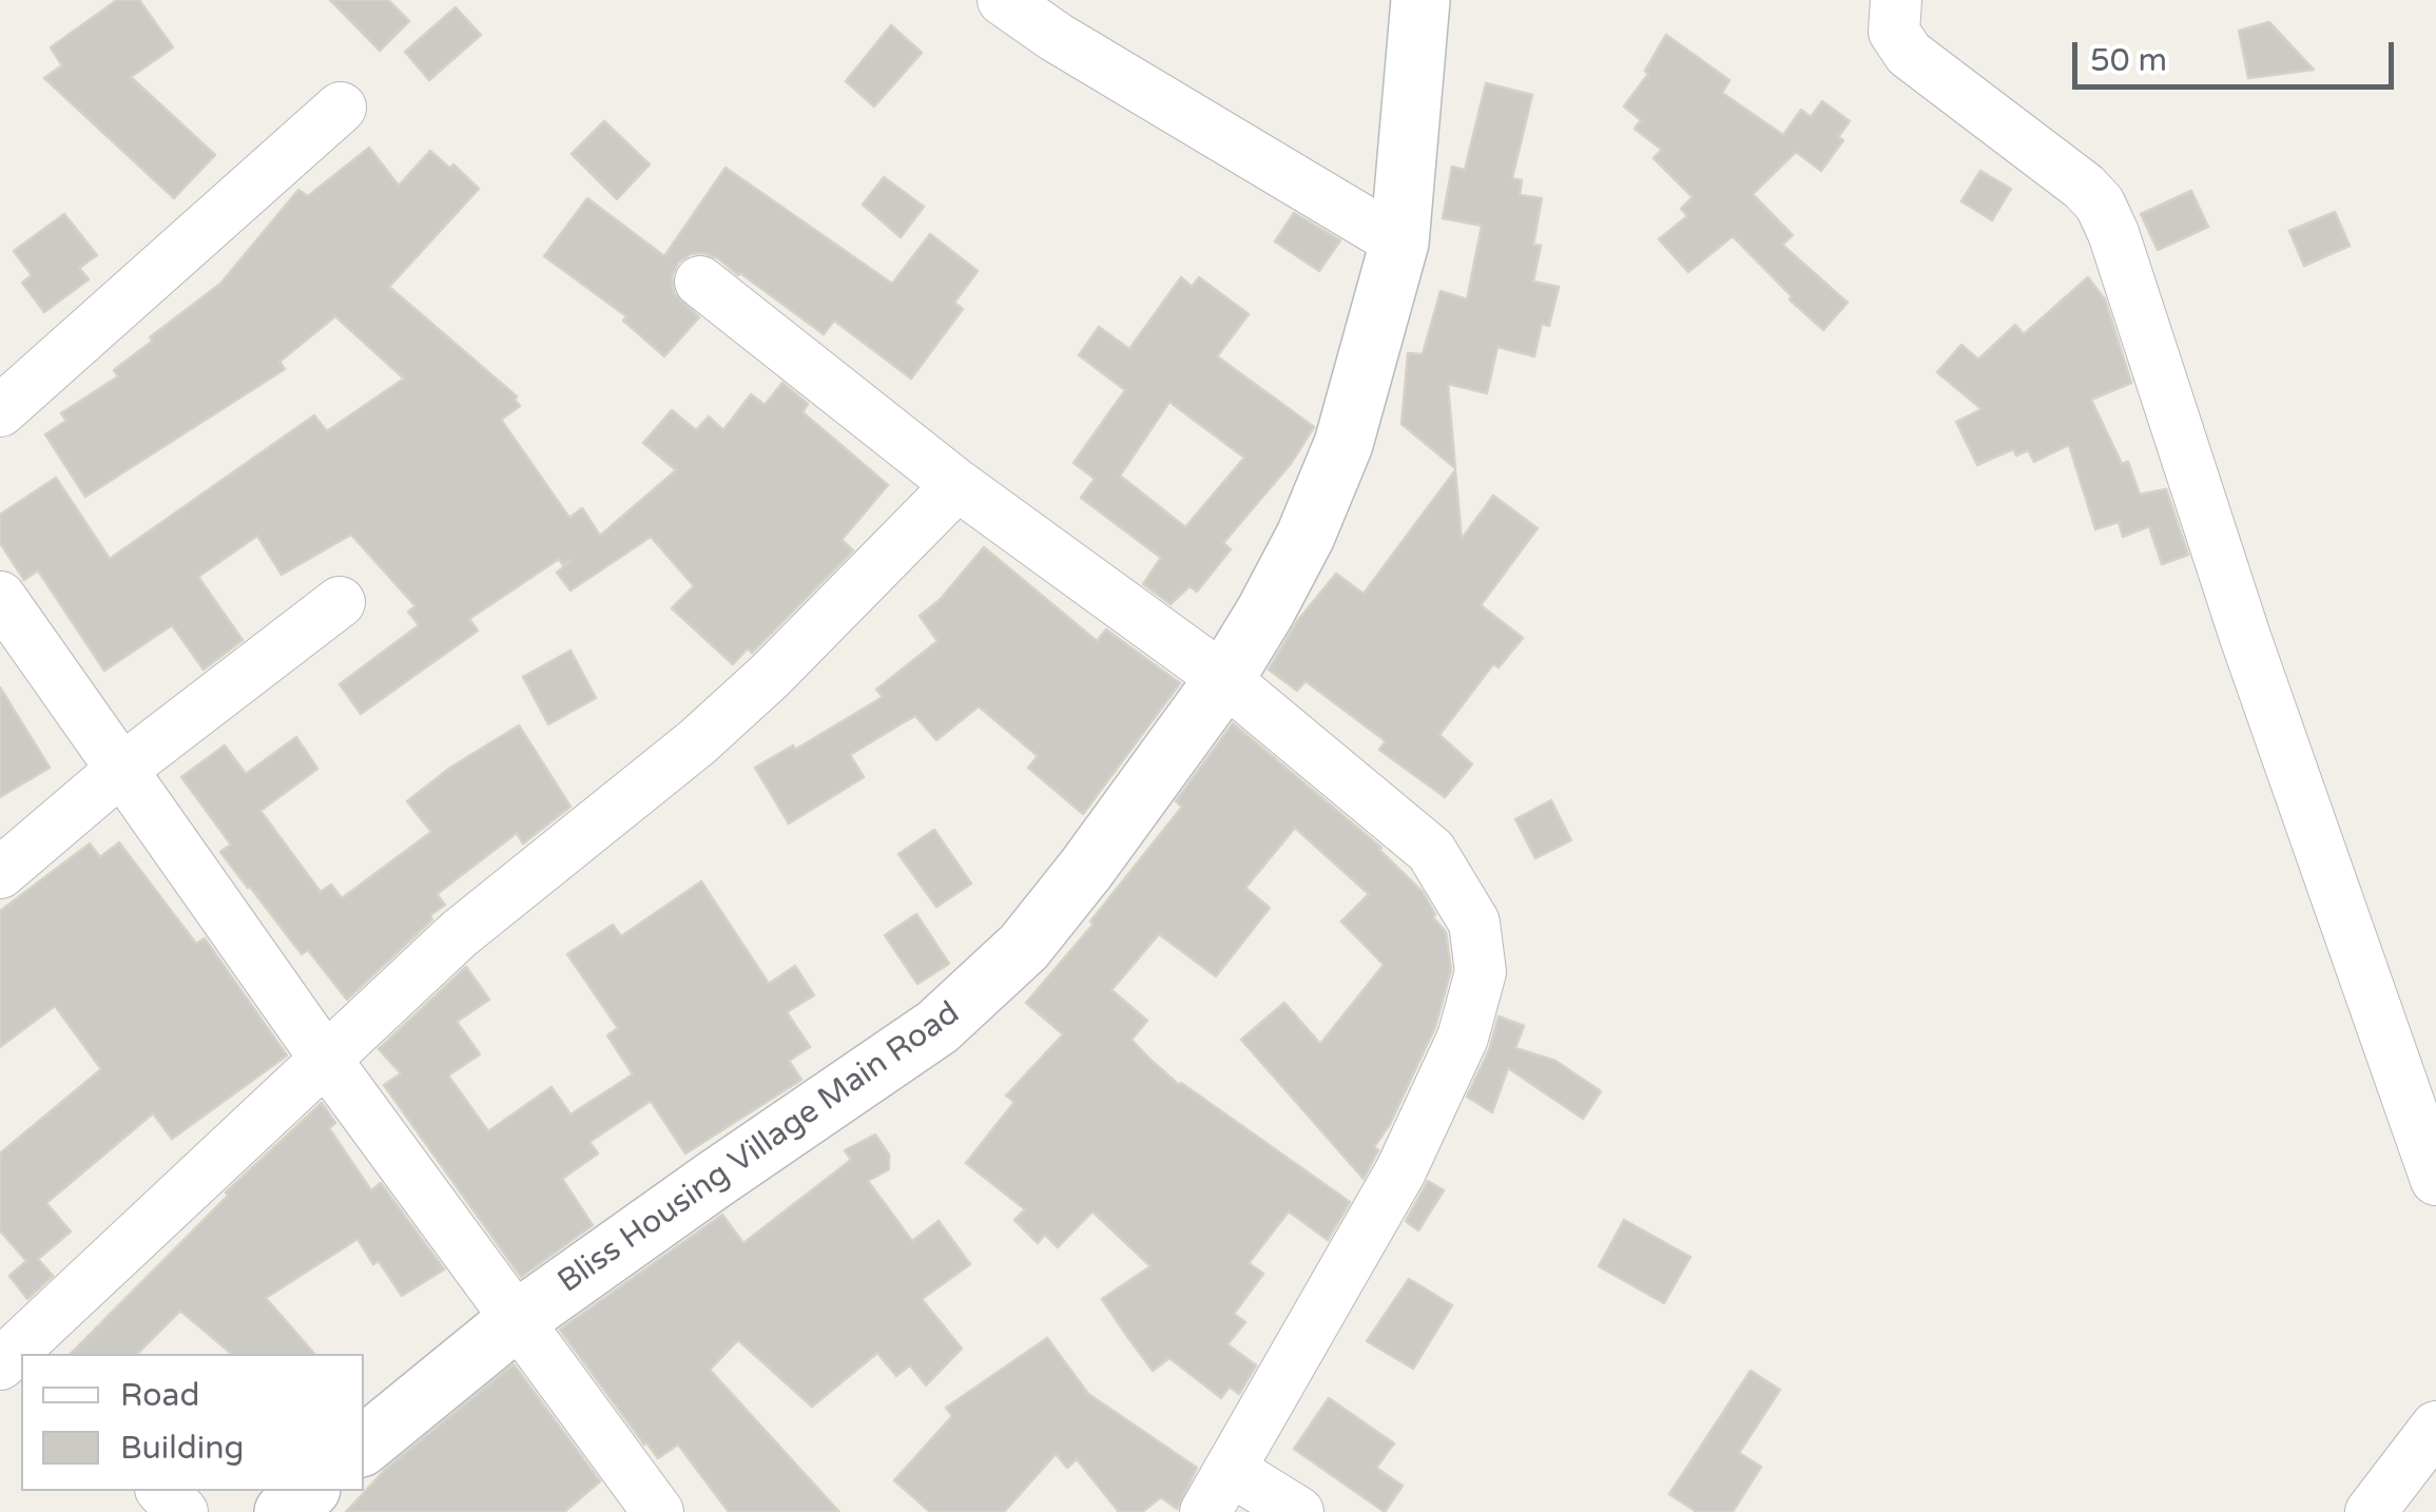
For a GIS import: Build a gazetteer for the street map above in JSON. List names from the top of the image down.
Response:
{
  "streets": {
    "street": ["Bliss Housing Village Main Road"]
  },
  "legend": ["Road", "Building"],
  "scale_bar": "50 m"
}
